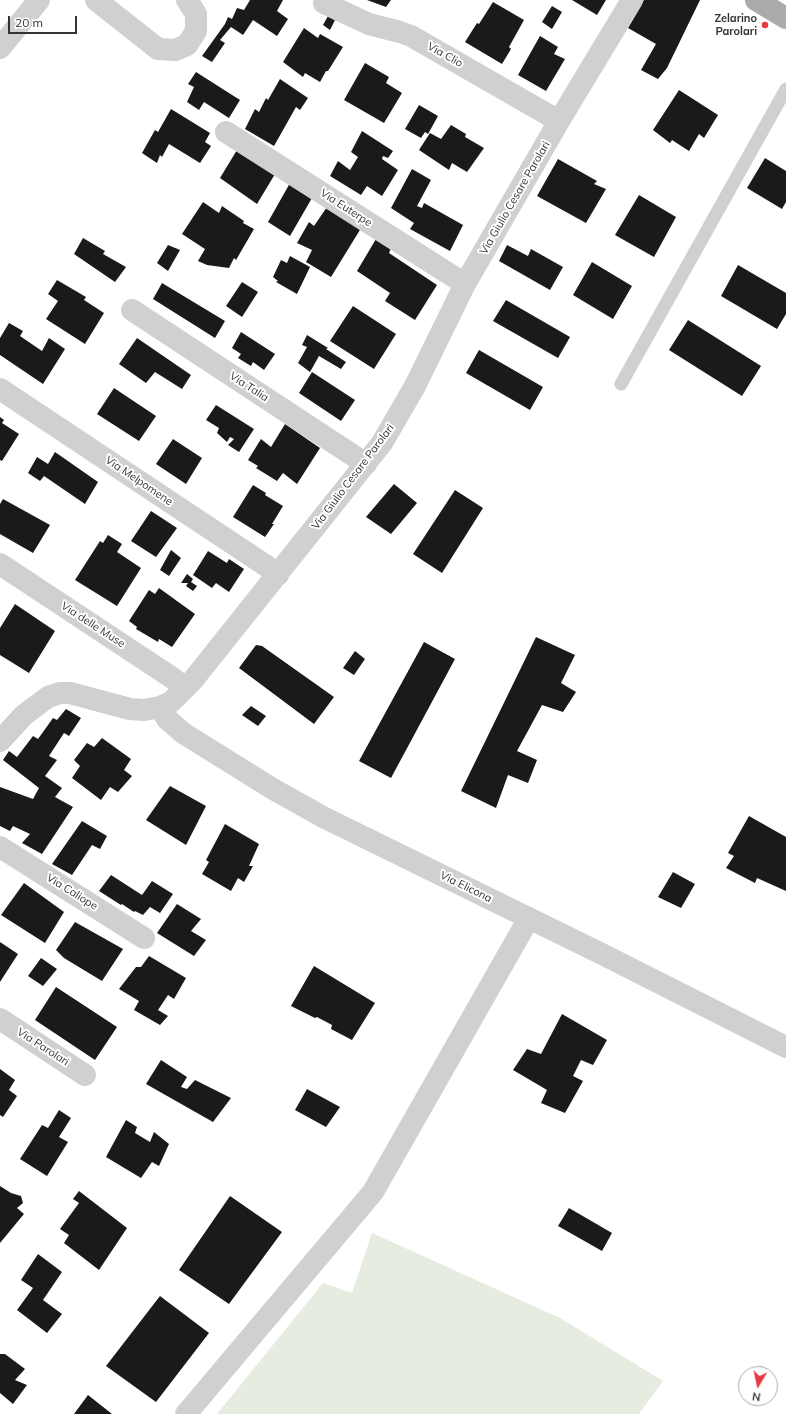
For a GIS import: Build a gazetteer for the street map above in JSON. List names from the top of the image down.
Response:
{
  "streets": {
    "street": [
      "Via Clio",
      "Via Giulio Cesare Parolari",
      "Via Euterpe",
      "Via Talia",
      "Via Melpomene",
      "Via delle Muse",
      "Via Elicona",
      "Via Caliope",
      "Via Parolari"
    ]
  },
  "crossings": [
    ["Via Clio", "Via Giulio Cesare Parolari"],
    ["Via Giulio Cesare Parolari", "Via Euterpe"],
    ["Via Giulio Cesare Parolari", "Via Talia"],
    ["Via Giulio Cesare Parolari", "Via Melpomene"],
    ["Via Giulio Cesare Parolari", "Via delle Muse"],
    ["Via Giulio Cesare Parolari", "Via Elicona"]
  ],
  "places": ["Zelarino Parolari"],
  "scale_bar": "20 m",
  "north": "bottom"
}
